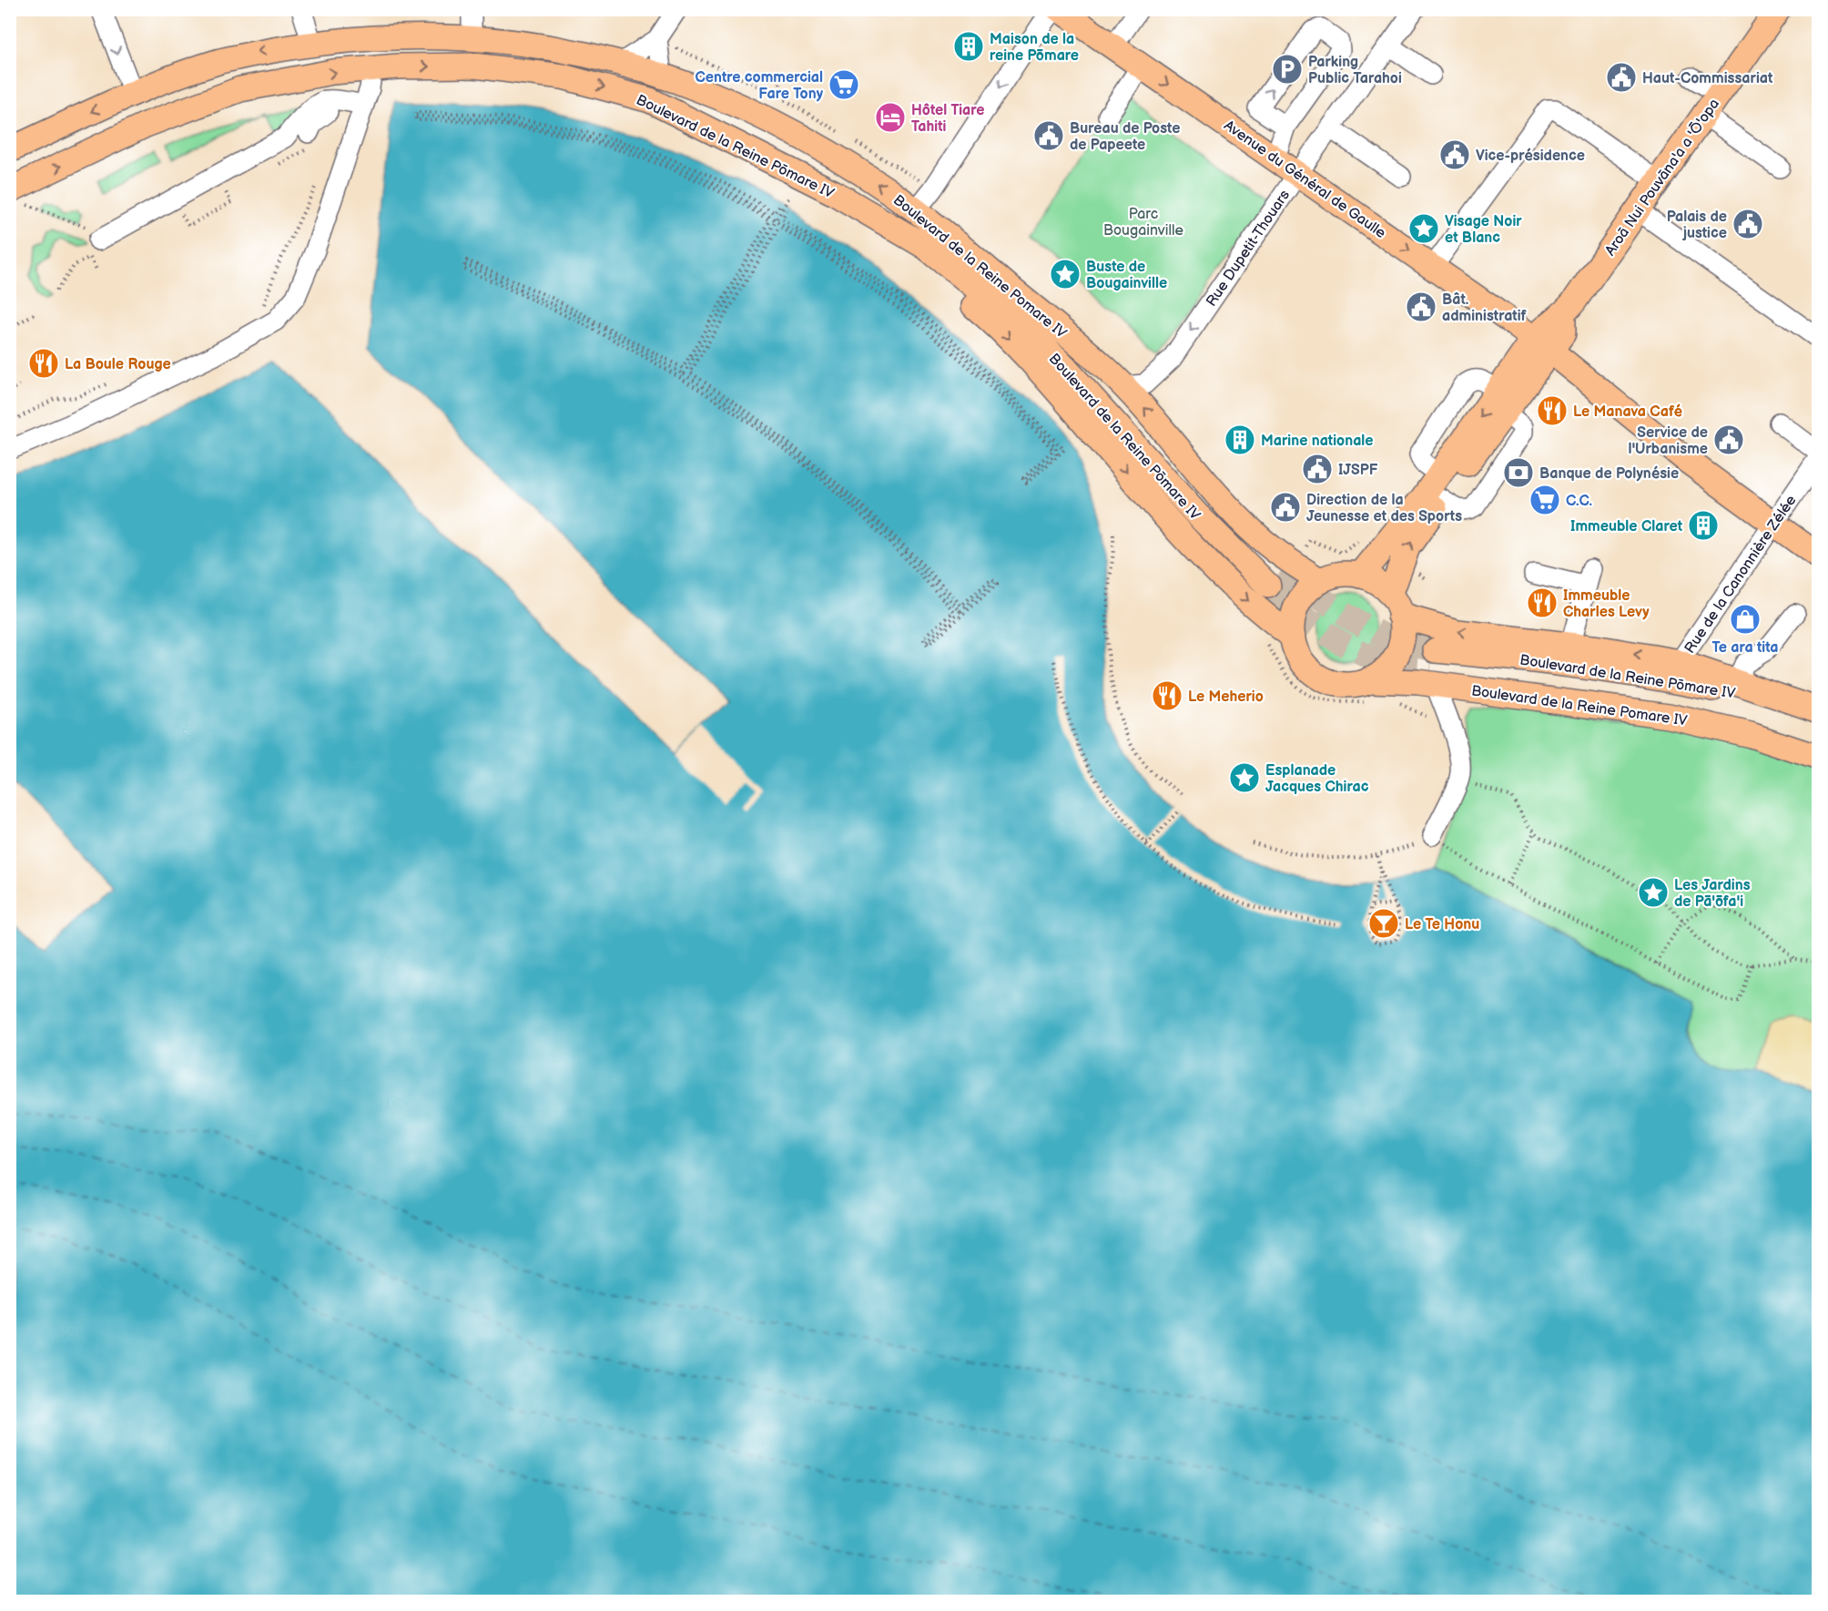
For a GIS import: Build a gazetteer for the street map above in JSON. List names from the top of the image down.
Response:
{
  "streets": {
    "main road": [
      "Boulevard de la Reine Pōmare IV",
      "Aroā Nui Pouvāna'a a 'Ō'opa",
      "Avenue du Général de Gaulle",
      "Boulevard de la Reine Pomare IV"
    ],
    "street": ["Rue Dupetit-Thouars", "Rue de la Canonnière Zélée"]
  },
  "crossings": [
    ["Boulevard de la Reine Pōmare IV", "Boulevard de la Reine Pomare IV"],
    ["Aroā Nui Pouvāna'a a 'Ō'opa", "Avenue du Général de Gaulle"],
    ["Aroā Nui Pouvāna'a a 'Ō'opa", "Boulevard de la Reine Pomare IV"],
    ["Avenue du Général de Gaulle", "Rue Dupetit-Thouars"],
    ["Avenue du Général de Gaulle", "Rue de la Canonnière Zélée"],
    ["Rue Dupetit-Thouars", "Boulevard de la Reine Pomare IV"]
  ],
  "one_way": ["Rue Dupetit-Thouars", "Boulevard de la Reine Pomare IV"],
  "parks": ["Parc Bougainville"],
  "places": {
    "building": ["Maison de la reine Pōmare", "Marine nationale", "Immeuble Claret"],
    "parking": ["Parking Public Tarahoi"],
    "public building": [
      "Haut-Commissariat",
      "Bureau de Poste de Papeete",
      "Vice-présidence",
      "Palais de justice",
      "Bât. administratif",
      "Service de l'Urbanisme",
      "IJSPF",
      "Direction de la Jeunesse et des Sports"
    ],
    "supermarket": ["Centre commercial Fare Tony", "C.C."],
    "hotel": ["Hôtel Tiare Tahiti"],
    "place": [
      "Visage Noir et Blanc",
      "Buste de Bougainville",
      "Esplanade Jacques Chirac",
      "Les Jardins de Pā'ōfa'i"
    ],
    "restaurant": [
      "La Boule Rouge",
      "Le Manava Café",
      "Immeuble Charles Levy",
      "Le Meherio"
    ],
    "bank": ["Banque de Polynésie"],
    "shop": ["Te ara tita"],
    "bar": ["Le Te Honu"]
  }
}
